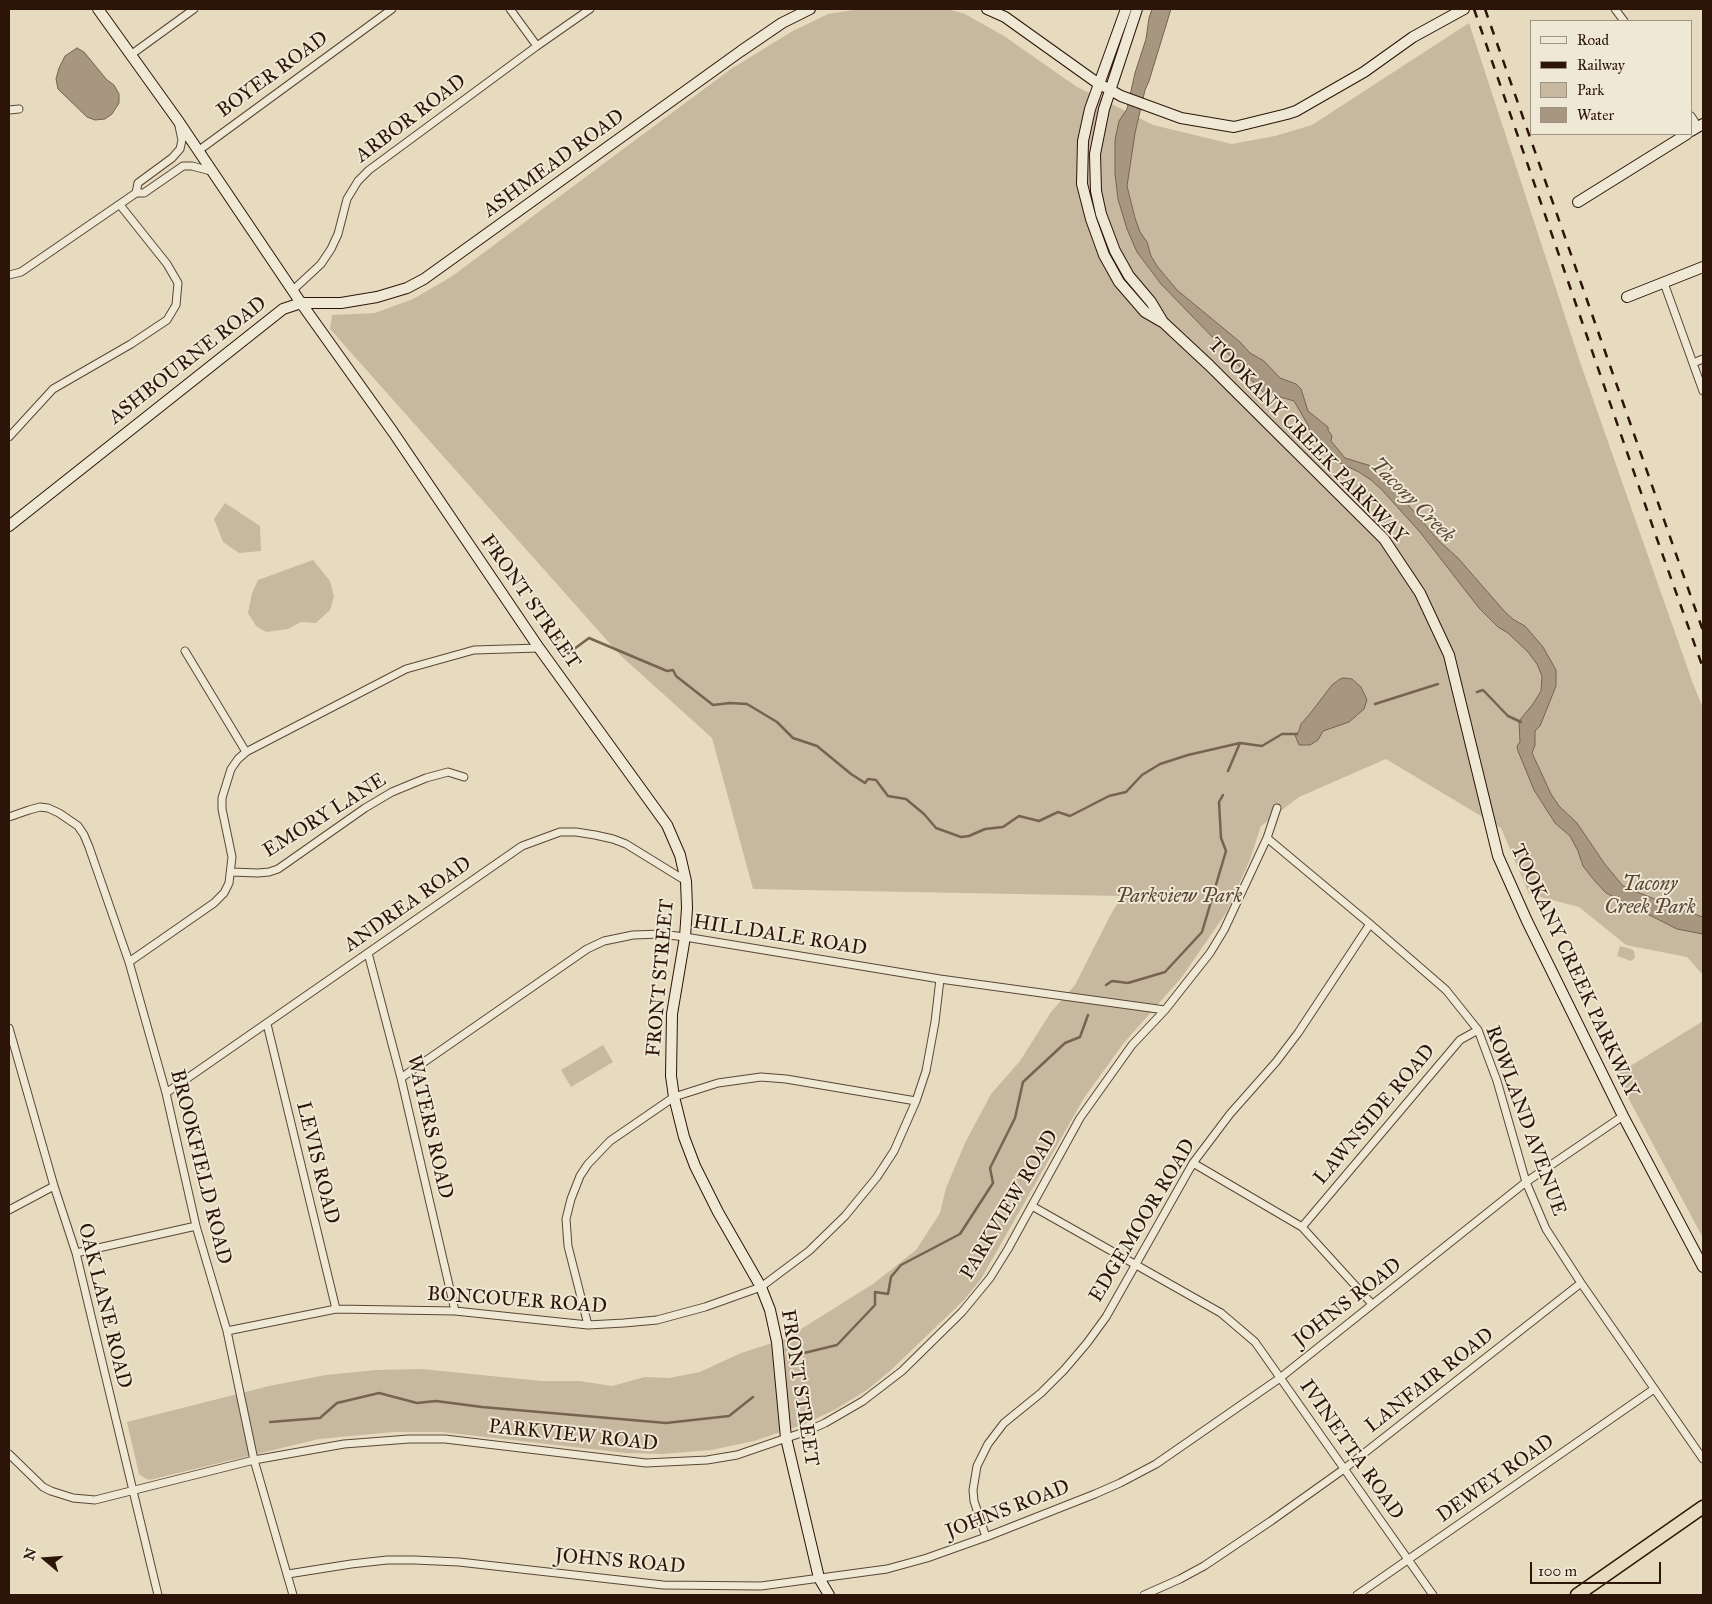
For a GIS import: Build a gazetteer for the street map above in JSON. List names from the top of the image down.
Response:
{
  "streets": {
    "street": [
      "BOYER ROAD",
      "ARBOR ROAD",
      "ASHMEAD ROAD",
      "ASHBOURNE ROAD",
      "TOOKANY CREEK PARKWAY",
      "FRONT STREET",
      "EMORY LANE",
      "ANDREA ROAD",
      "HILLDALE ROAD",
      "LAWNSIDE ROAD",
      "ROWLAND AVENUE",
      "WATERS ROAD",
      "LEVIS ROAD",
      "BROOKFIELD ROAD",
      "PARKVIEW ROAD",
      "EDGEMOOR ROAD",
      "BONCOUER ROAD",
      "JOHNS ROAD",
      "OAK LANE ROAD",
      "LANFAIR ROAD",
      "IVINETTA ROAD",
      "DEWEY ROAD"
    ]
  },
  "crossings": [
    ["BOYER ROAD", "ASHBOURNE ROAD"],
    ["ARBOR ROAD", "ASHBOURNE ROAD"],
    ["ASHMEAD ROAD", "ASHBOURNE ROAD"],
    ["ASHMEAD ROAD", "FRONT STREET"],
    ["ASHBOURNE ROAD", "FRONT STREET"],
    ["TOOKANY CREEK PARKWAY", "JOHNS ROAD"],
    ["FRONT STREET", "ANDREA ROAD"],
    ["FRONT STREET", "HILLDALE ROAD"],
    ["FRONT STREET", "PARKVIEW ROAD"],
    ["FRONT STREET", "BONCOUER ROAD"],
    ["FRONT STREET", "JOHNS ROAD"],
    ["ANDREA ROAD", "WATERS ROAD"],
    ["ANDREA ROAD", "LEVIS ROAD"],
    ["ANDREA ROAD", "BROOKFIELD ROAD"],
    ["HILLDALE ROAD", "WATERS ROAD"],
    ["HILLDALE ROAD", "PARKVIEW ROAD"],
    ["HILLDALE ROAD", "BONCOUER ROAD"],
    ["LAWNSIDE ROAD", "ROWLAND AVENUE"],
    ["ROWLAND AVENUE", "PARKVIEW ROAD"],
    ["ROWLAND AVENUE", "EDGEMOOR ROAD"],
    ["ROWLAND AVENUE", "JOHNS ROAD"],
    ["ROWLAND AVENUE", "LANFAIR ROAD"],
    ["ROWLAND AVENUE", "DEWEY ROAD"],
    ["WATERS ROAD", "BONCOUER ROAD"],
    ["LEVIS ROAD", "BONCOUER ROAD"],
    ["BROOKFIELD ROAD", "PARKVIEW ROAD"],
    ["BROOKFIELD ROAD", "BONCOUER ROAD"],
    ["BROOKFIELD ROAD", "JOHNS ROAD"],
    ["PARKVIEW ROAD", "OAK LANE ROAD"],
    ["PARKVIEW ROAD", "IVINETTA ROAD"],
    ["EDGEMOOR ROAD", "JOHNS ROAD"],
    ["EDGEMOOR ROAD", "IVINETTA ROAD"],
    ["JOHNS ROAD", "IVINETTA ROAD"],
    ["LANFAIR ROAD", "IVINETTA ROAD"],
    ["IVINETTA ROAD", "DEWEY ROAD"]
  ],
  "water": ["Tacony Creek"],
  "parks": ["Tacony Creek Park", "Parkview Park"],
  "legend": [
    "Road",
    "Railway",
    "Park",
    "Water"
  ],
  "scale_bar": "100 m",
  "north": "left"
}
